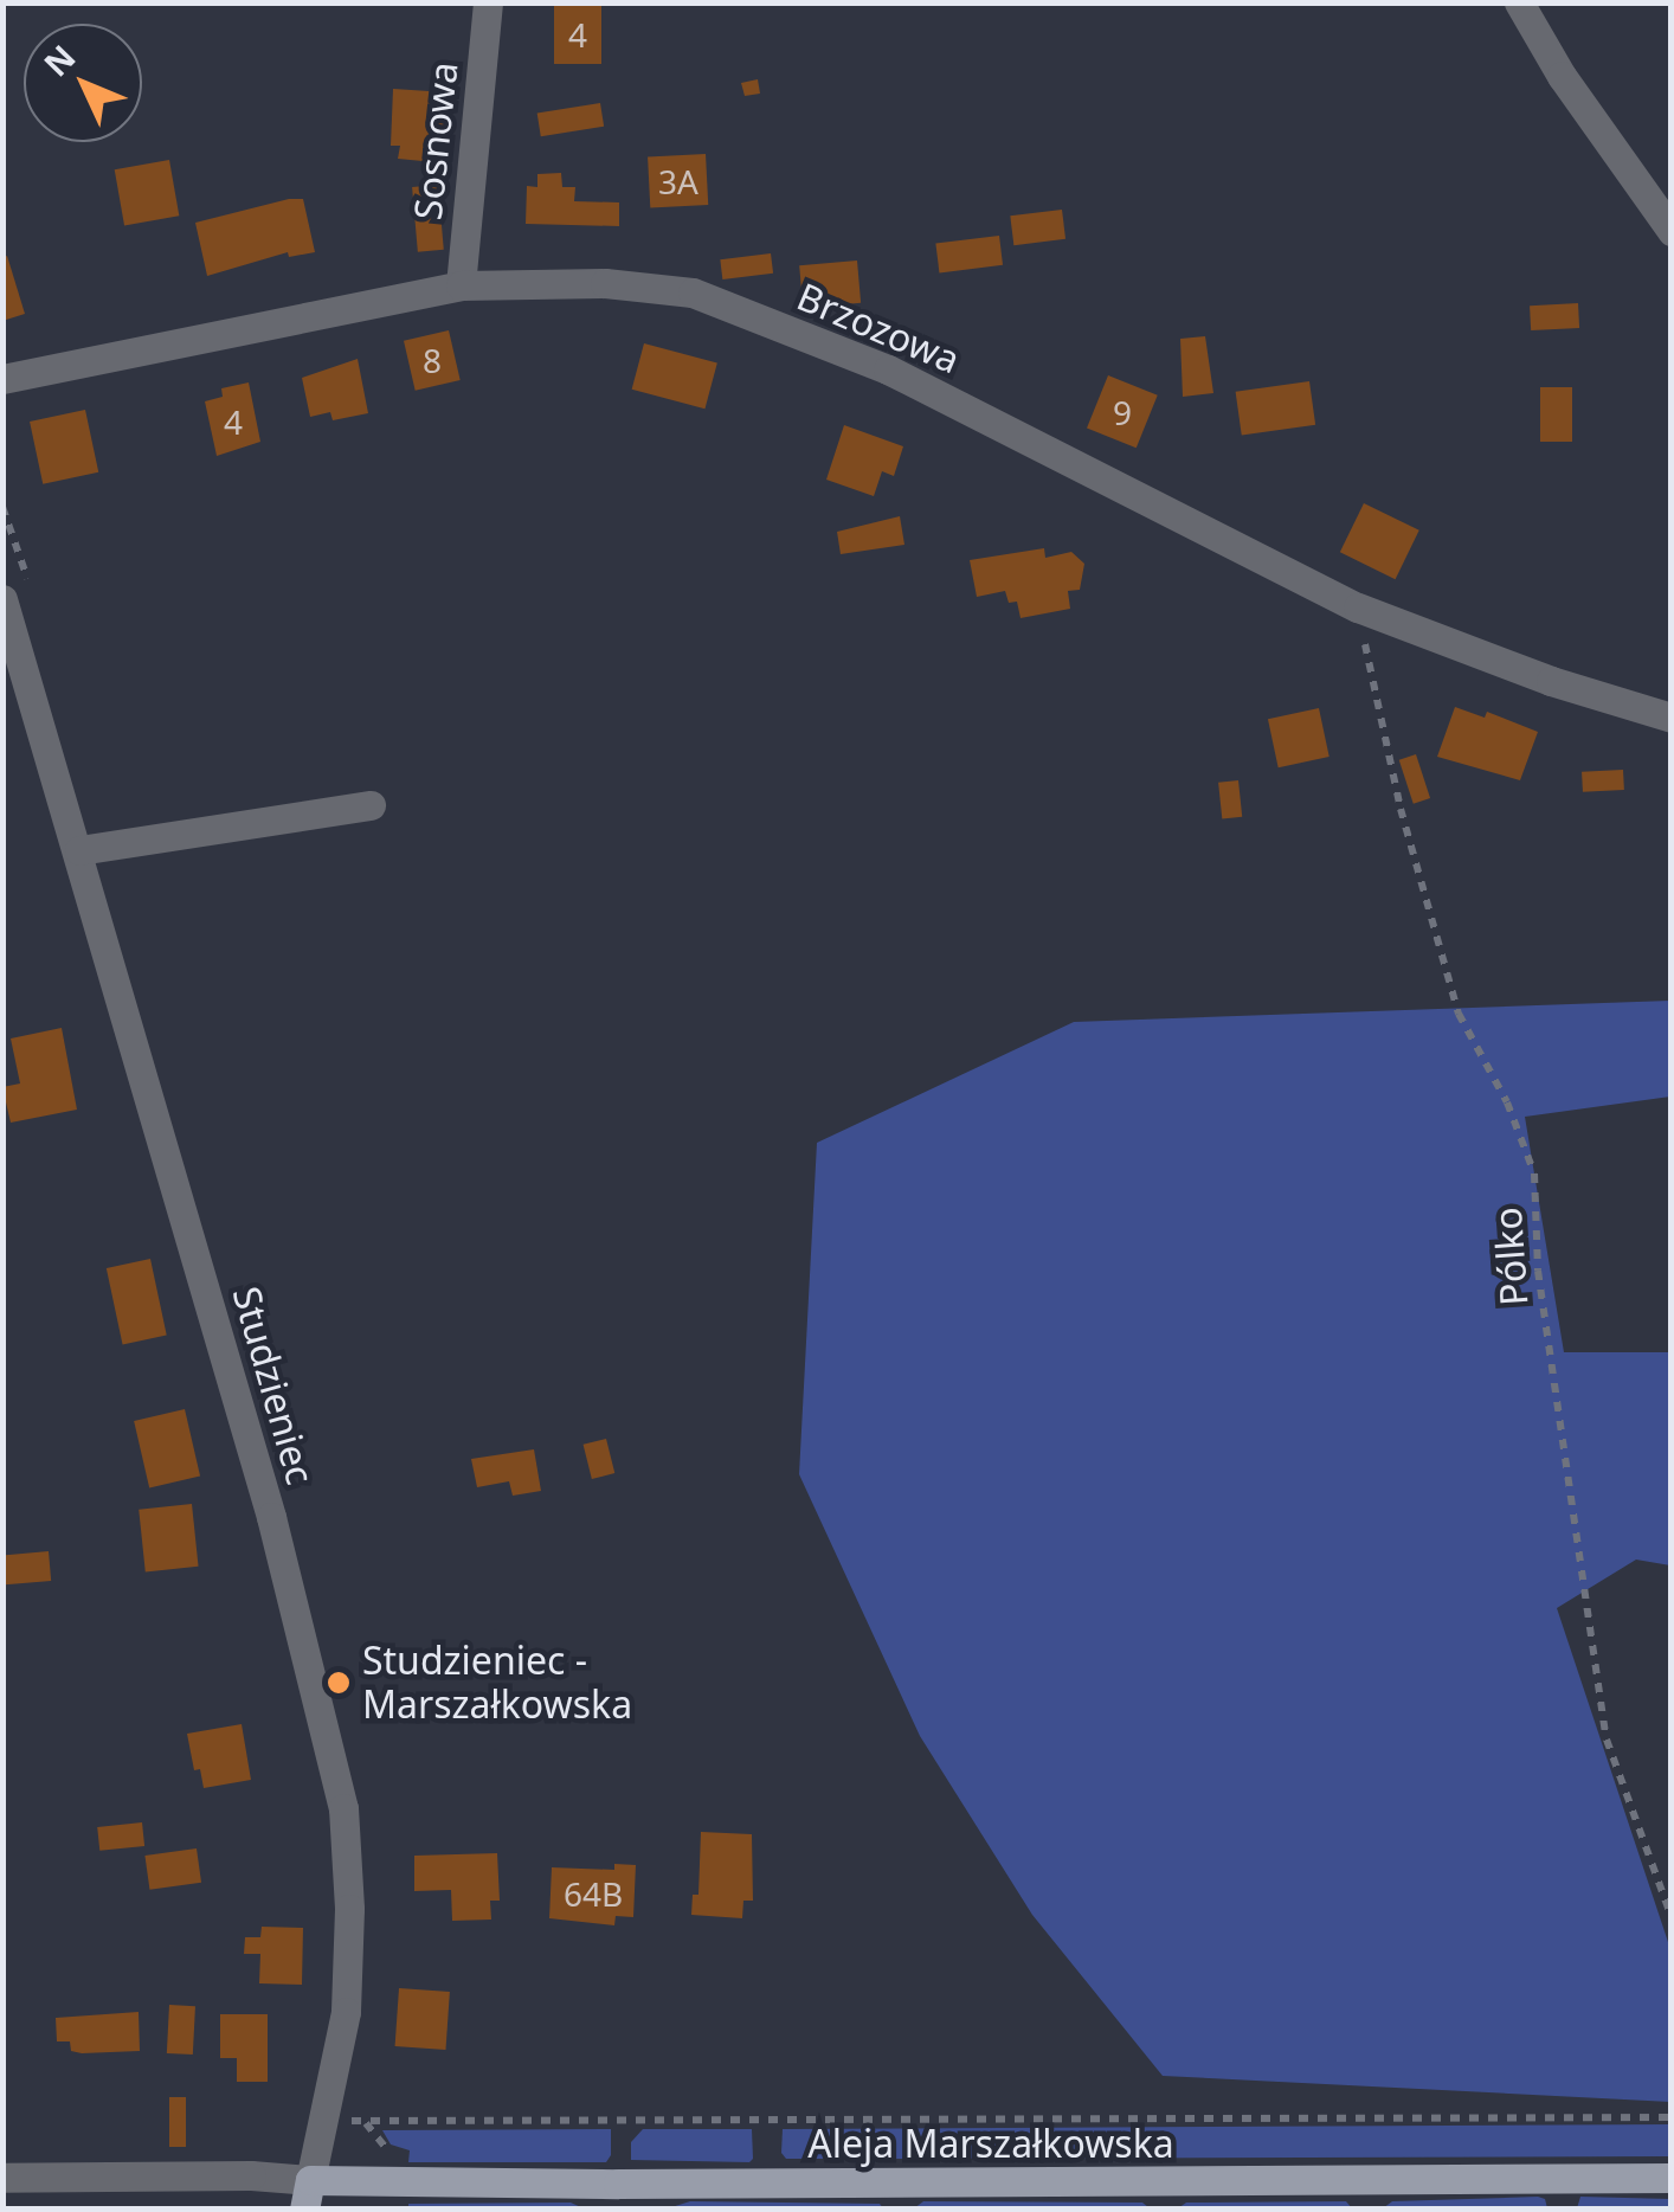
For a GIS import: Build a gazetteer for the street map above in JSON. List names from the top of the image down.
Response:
{
  "streets": {
    "main road": ["Aleja Marszałkowska"],
    "street": ["Sosnowa", "Brzozowa", "Studzieniec"],
    "path": ["Pólko"]
  },
  "crossings": [
    ["Sosnowa", "Brzozowa"],
    ["Brzozowa", "Pólko"],
    ["Studzieniec", "Aleja Marszałkowska"]
  ],
  "places": ["Studzieniec - Marszałkowska"],
  "house_numbers": [
    "4",
    "3A",
    "8",
    "9",
    "4",
    "64B"
  ],
  "north": "top left"
}
